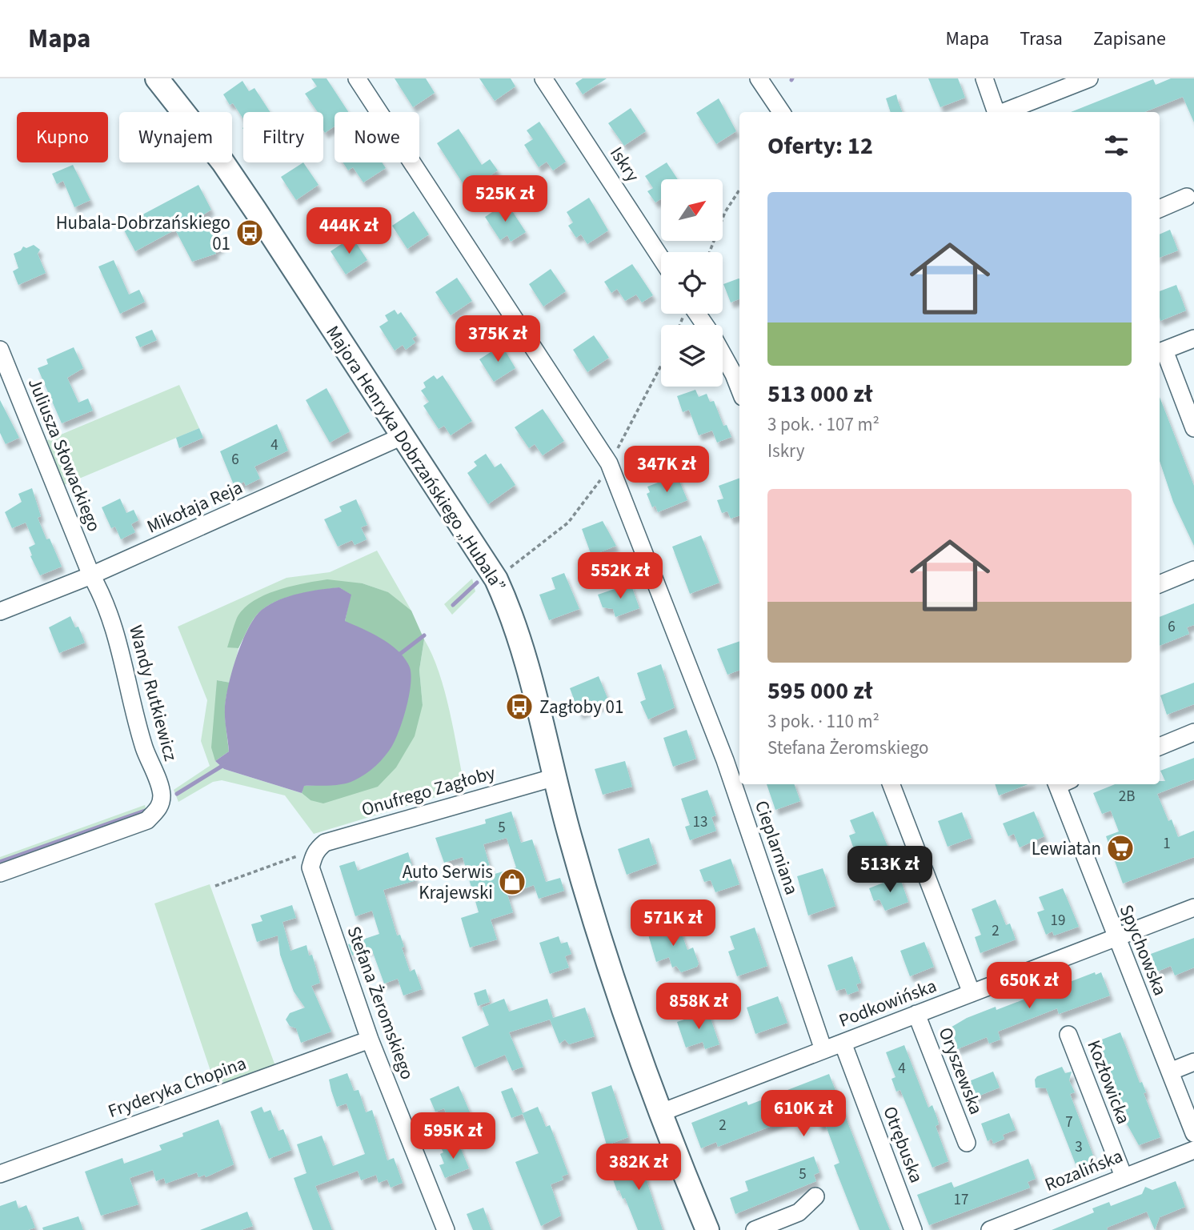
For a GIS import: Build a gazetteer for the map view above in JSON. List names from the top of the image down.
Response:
{
  "streets": {
    "street": [
      "Iskry",
      "Juliusza Słowackiego",
      "Majora Henryka Dobrzańskiego „Hubala”",
      "Mikołaja Reja",
      "Wandy Rutkiewicz",
      "Onufrego Zagłoby",
      "Cieplarniana",
      "Spychowska",
      "Stefana Żeromskiego",
      "Podkowińska",
      "Oryszewska",
      "Kozłowicka",
      "Fryderyka Chopina",
      "Otrębuska",
      "Rozalińska"
    ]
  },
  "crossings": [
    ["Juliusza Słowackiego", "Mikołaja Reja"],
    ["Juliusza Słowackiego", "Wandy Rutkiewicz"],
    ["Majora Henryka Dobrzańskiego „Hubala”", "Mikołaja Reja"],
    ["Majora Henryka Dobrzańskiego „Hubala”", "Onufrego Zagłoby"],
    ["Majora Henryka Dobrzańskiego „Hubala”", "Podkowińska"],
    ["Mikołaja Reja", "Wandy Rutkiewicz"],
    ["Onufrego Zagłoby", "Stefana Żeromskiego"],
    ["Cieplarniana", "Podkowińska"],
    ["Spychowska", "Podkowińska"],
    ["Stefana Żeromskiego", "Fryderyka Chopina"],
    ["Podkowińska", "Oryszewska"],
    ["Podkowińska", "Otrębuska"],
    ["Kozłowicka", "Rozalińska"]
  ],
  "places": {
    "bus stop": ["Hubala-Dobrzańskiego 01", "Zagłoby 01"],
    "supermarket": ["Lewiatan"],
    "shop": ["Auto Serwis Krajewski"]
  },
  "house_numbers": [
    "4",
    "6",
    "6",
    "2B",
    "13",
    "5",
    "1",
    "19",
    "2",
    "4",
    "7",
    "2",
    "3",
    "5",
    "17"
  ],
  "north": "top right",
  "page": {
    "header": "Mapa",
    "nav": ["Mapa", "Trasa", "Zapisane"],
    "chip": [
      "Kupno",
      "Wynajem",
      "Filtry",
      "Nowe"
    ],
    "heading": "Oferty: 12",
    "price": [
      "525K zł",
      "444K zł",
      "375K zł",
      "347K zł",
      "552K zł",
      "513K zł",
      "571K zł",
      "650K zł",
      "858K zł",
      "610K zł",
      "595K zł",
      "382K zł"
    ],
    "list": [
      {
        "name": "513 000 zł",
        "note": "3 pok. · 107 m² · Iskry"
      },
      {
        "name": "595 000 zł",
        "note": "3 pok. · 110 m² · Stefana Żeromskiego"
      }
    ]
  }
}
